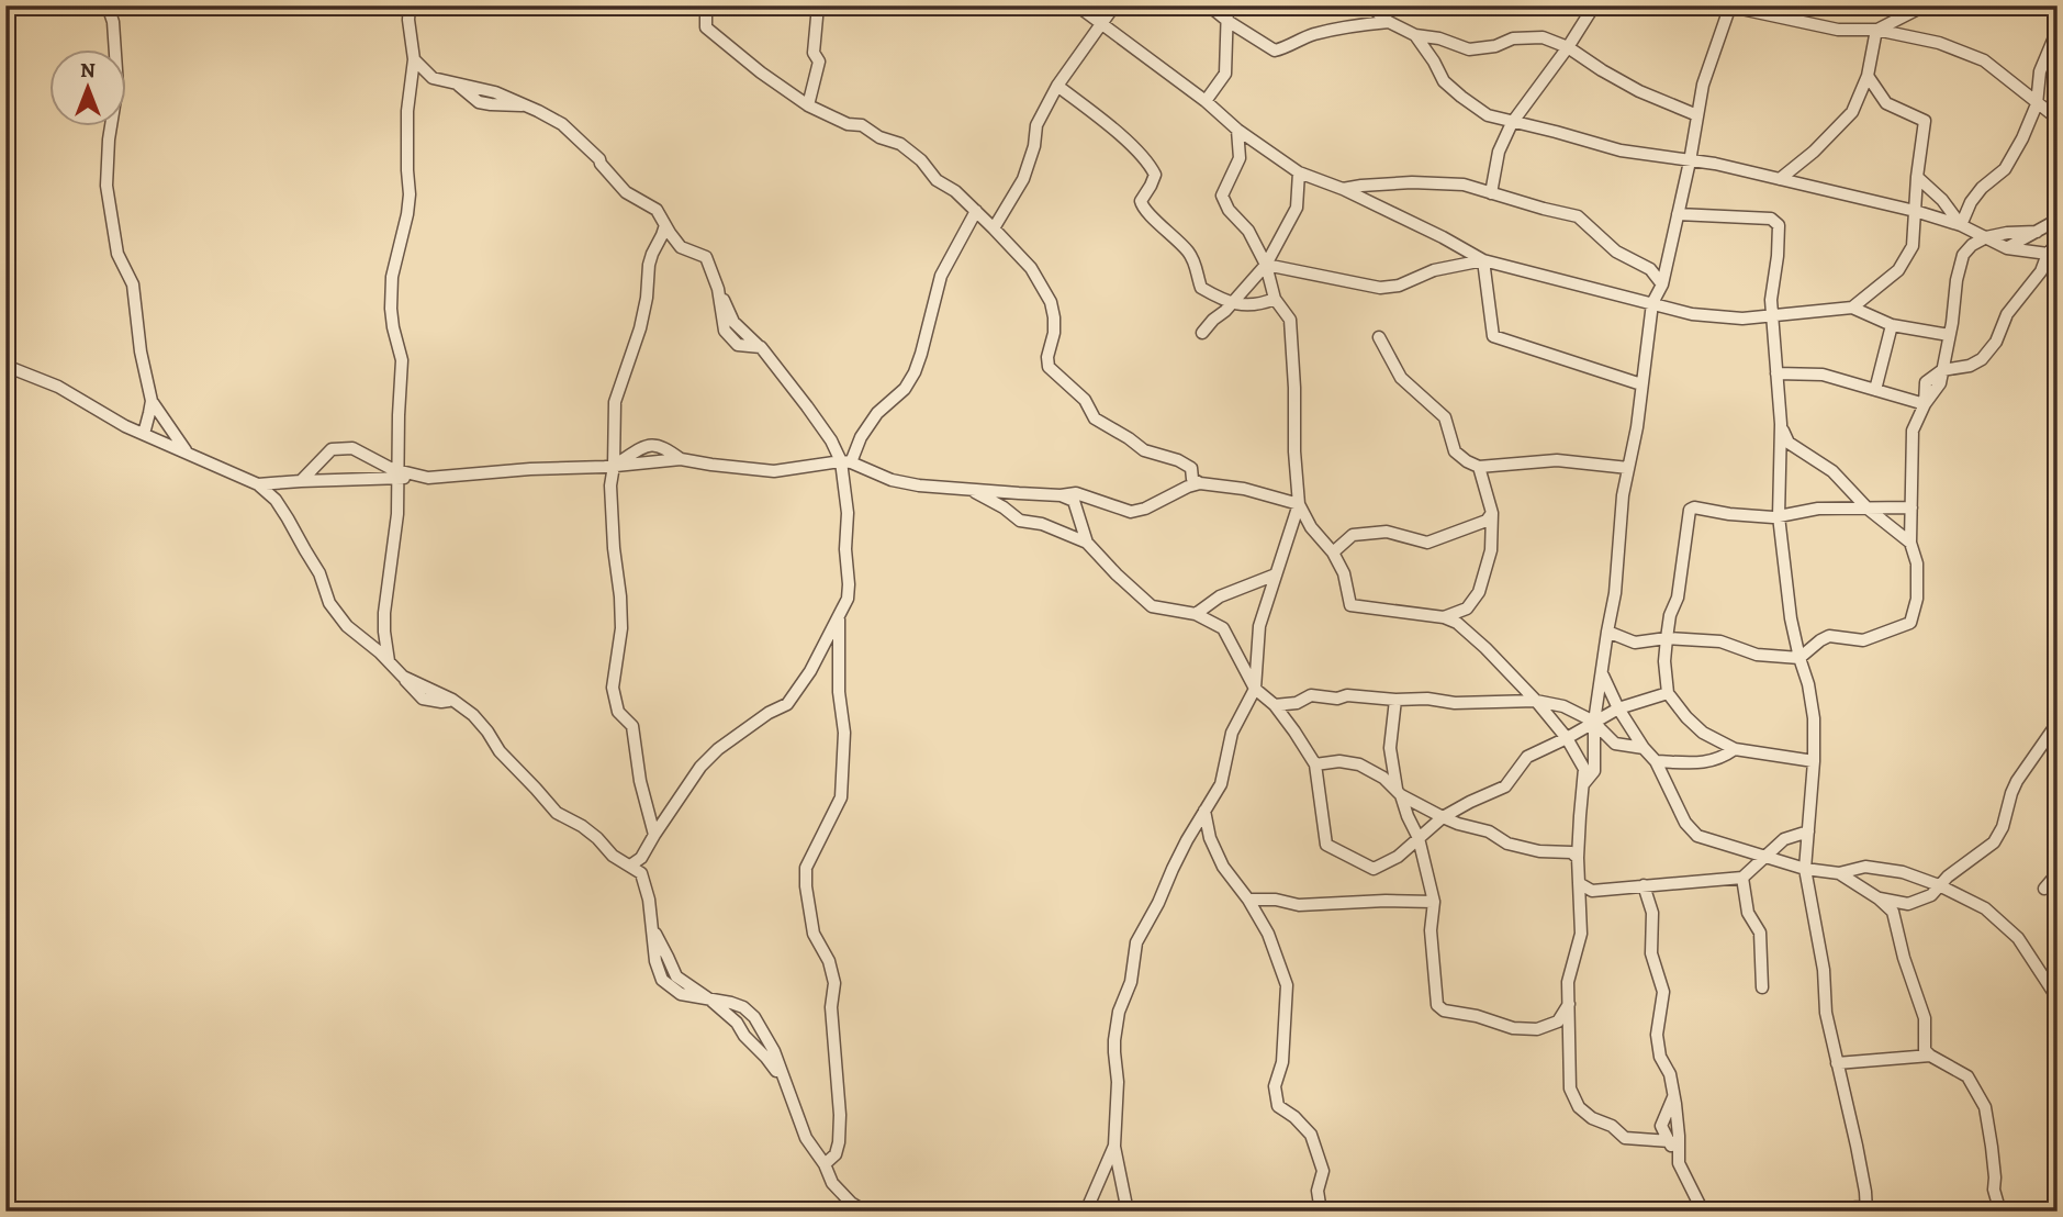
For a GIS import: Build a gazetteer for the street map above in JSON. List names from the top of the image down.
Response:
{
  "north": "top"
}
